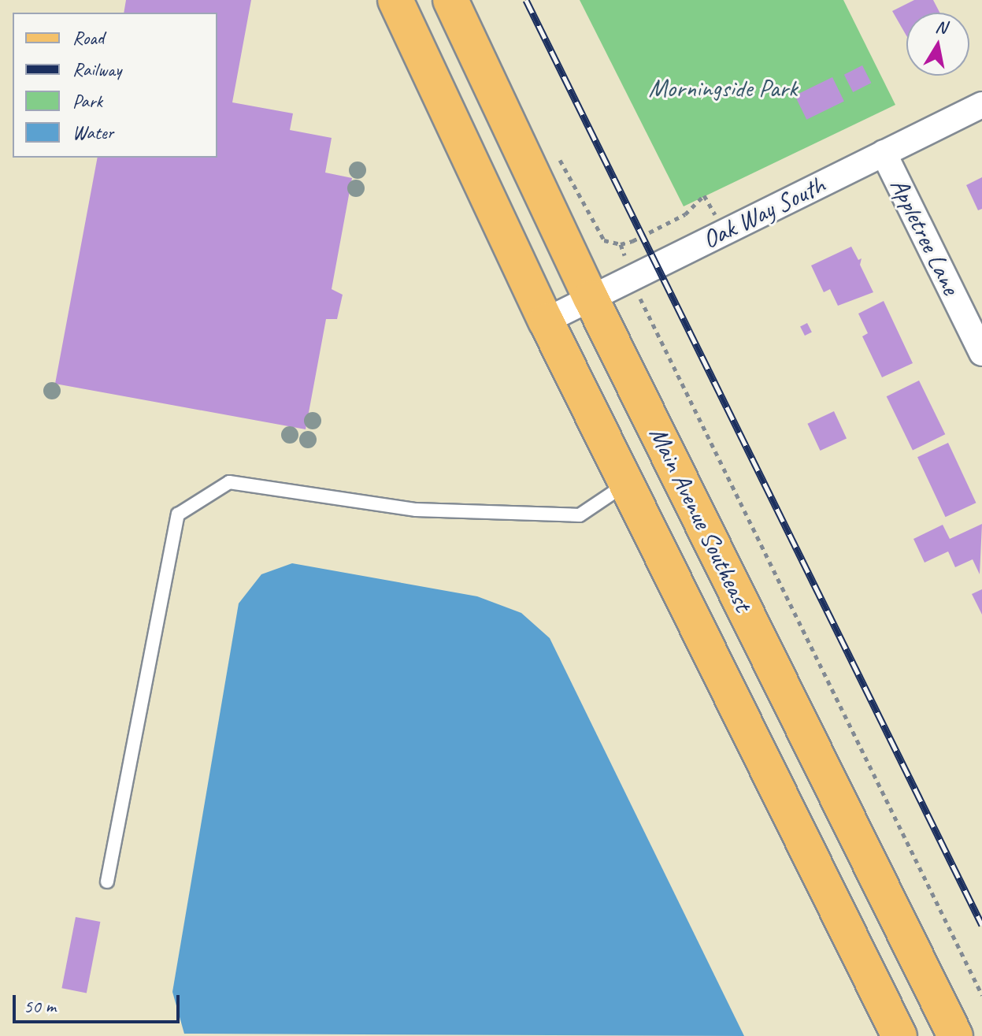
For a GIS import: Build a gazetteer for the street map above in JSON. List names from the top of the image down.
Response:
{
  "streets": {
    "main road": ["Main Avenue Southeast"],
    "street": ["Oak Way South", "Appletree Lane"]
  },
  "crossings": [
    ["Oak Way South", "Appletree Lane"],
    ["Oak Way South", "Main Avenue Southeast"]
  ],
  "parks": ["Morningside Park"],
  "legend": [
    "Road",
    "Railway",
    "Park",
    "Water"
  ],
  "scale_bar": "50 m",
  "north": "top"
}
